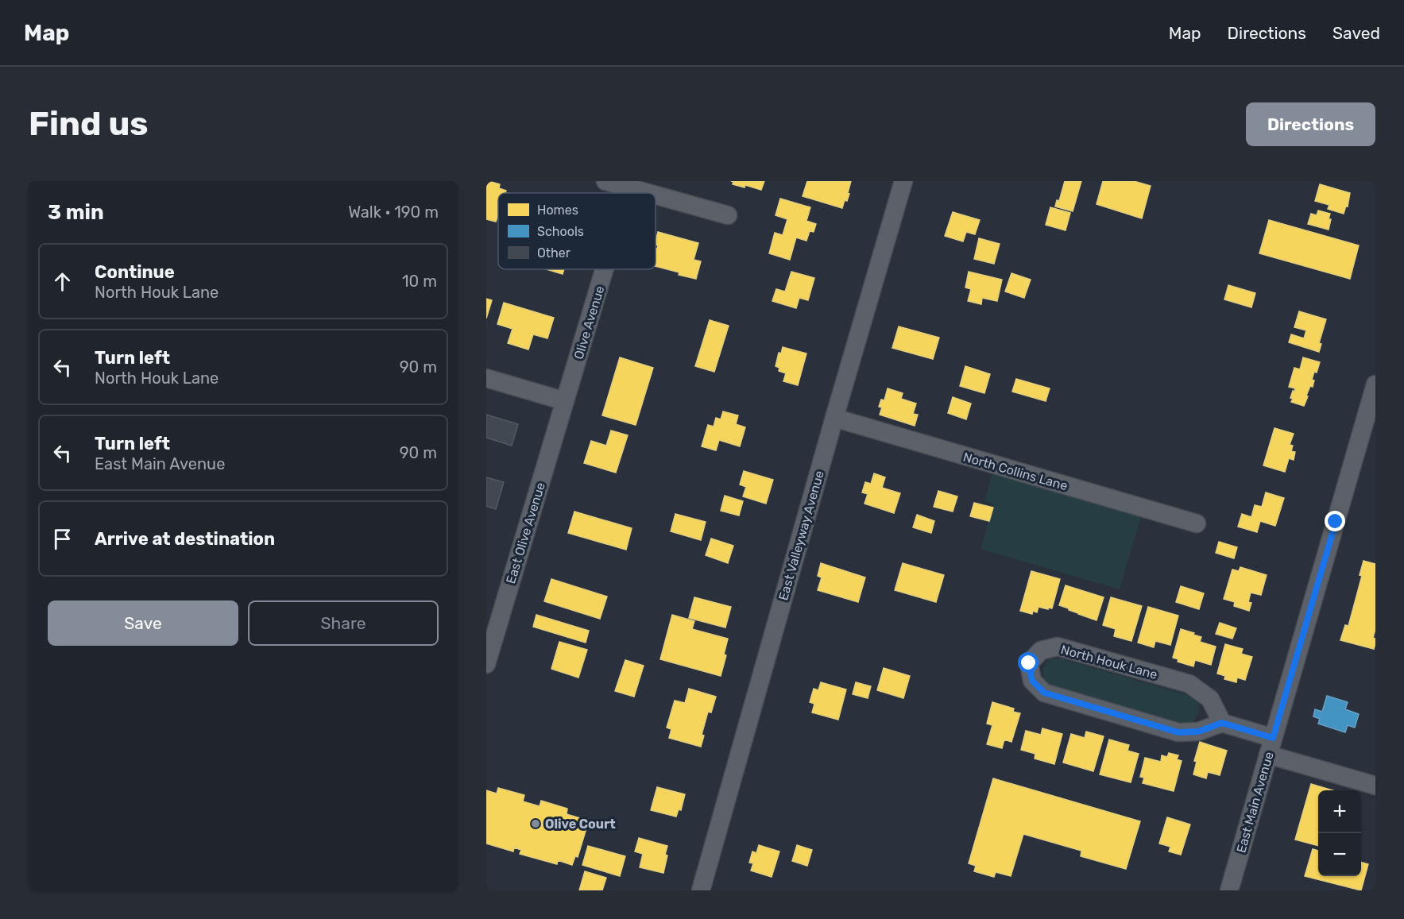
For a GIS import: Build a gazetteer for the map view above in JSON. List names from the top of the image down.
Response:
{
  "streets": {
    "street": [
      "Olive Avenue",
      "North Collins Lane",
      "East Olive Avenue",
      "East Valleyway Avenue",
      "North Houk Lane",
      "East Main Avenue"
    ]
  },
  "crossings": [
    ["Olive Avenue", "East Olive Avenue"],
    ["North Collins Lane", "East Valleyway Avenue"]
  ],
  "places": ["Olive Court"],
  "legend": ["Homes", "Schools", "Other"],
  "page": {
    "header": "Map",
    "nav": ["Map", "Directions", "Saved"],
    "buttons": [
      "Directions",
      ["Save", "Share"]
    ],
    "title": "Find us",
    "heading": ["3 min", "Walk · 190 m"],
    "list": [
      ["Continue", "North Houk Lane", "10 m"],
      ["Turn left", "North Houk Lane", "90 m"],
      ["Turn left", "East Main Avenue", "90 m"],
      "Arrive at destination"
    ],
    "map_buttons": ["+", "−"]
  }
}
